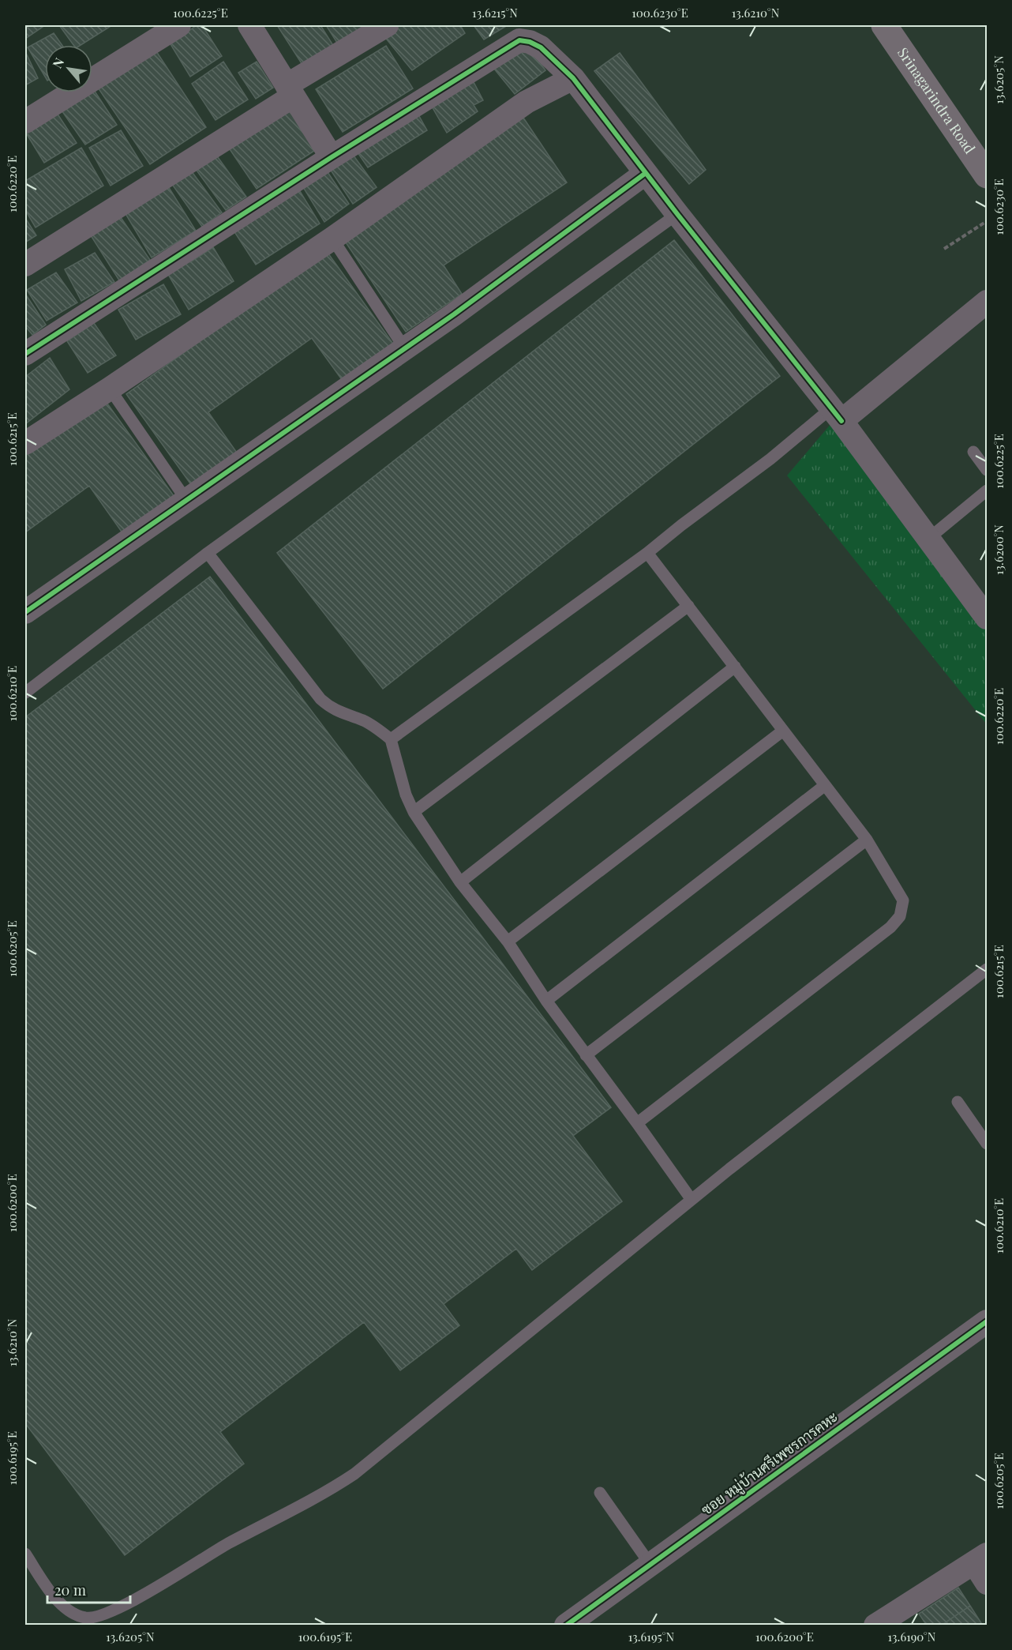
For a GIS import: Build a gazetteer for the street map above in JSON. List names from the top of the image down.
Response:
{
  "streets": {
    "main road": ["Srinagarindra Road"],
    "street": ["ซอย หมู่บ้านศรีเพชรการคหะ"]
  },
  "scale_bar": "20 m",
  "north": "top left",
  "coordinates": [
    "100.6225°E",
    "13.6215°N",
    "100.6230°E",
    "13.6210°N",
    "13.6205°N",
    "100.6220°E",
    "100.6215°E",
    "13.6200°N",
    "100.6210°E",
    "100.6205°E",
    "100.6200°E",
    "100.6195°E",
    "13.6195°N",
    "13.6190°N"
  ]
}
